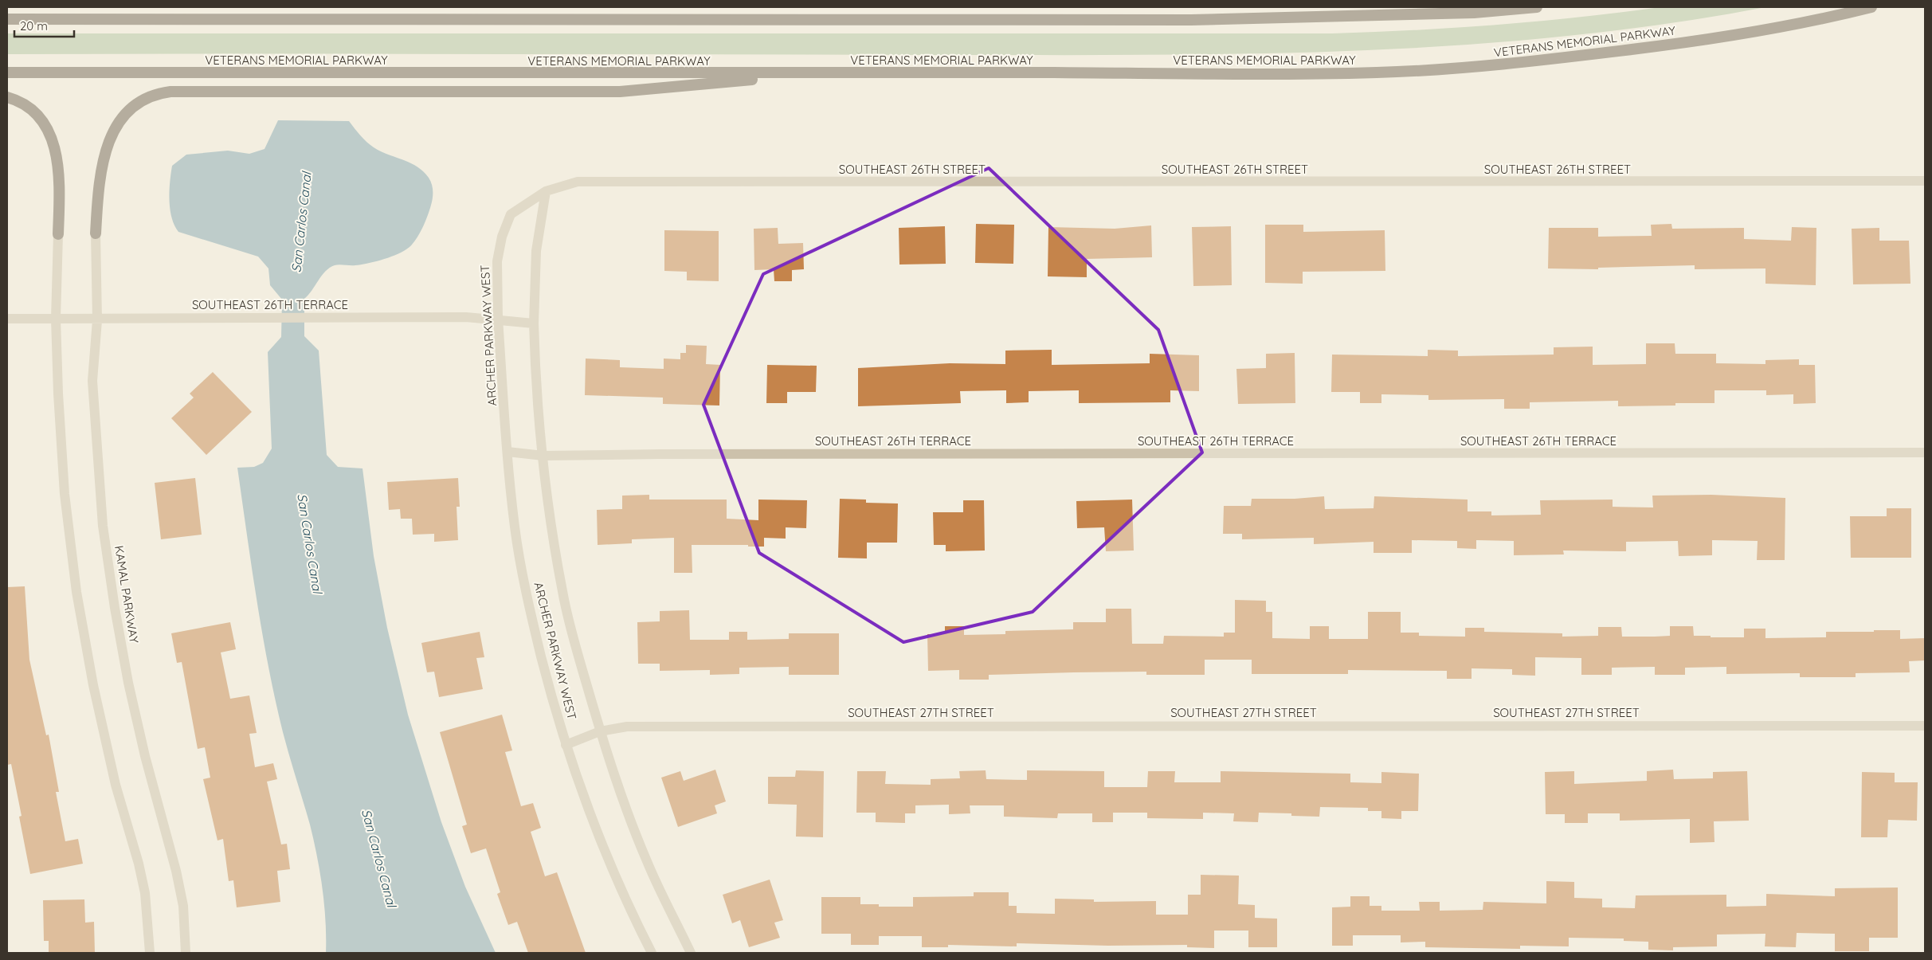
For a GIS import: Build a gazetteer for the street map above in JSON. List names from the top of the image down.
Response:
{
  "streets": {
    "highway": ["VETERANS MEMORIAL PARKWAY"],
    "street": [
      "SOUTHEAST 26TH STREET",
      "SOUTHEAST 26TH TERRACE",
      "ARCHER PARKWAY WEST",
      "KAMAL PARKWAY",
      "SOUTHEAST 27TH STREET"
    ]
  },
  "crossings": [
    ["SOUTHEAST 26TH STREET", "ARCHER PARKWAY WEST"],
    ["SOUTHEAST 26TH TERRACE", "ARCHER PARKWAY WEST"],
    ["SOUTHEAST 26TH TERRACE", "KAMAL PARKWAY"],
    ["ARCHER PARKWAY WEST", "SOUTHEAST 27TH STREET"]
  ],
  "water": ["San Carlos Canal"],
  "scale_bar": "20 m"
}
